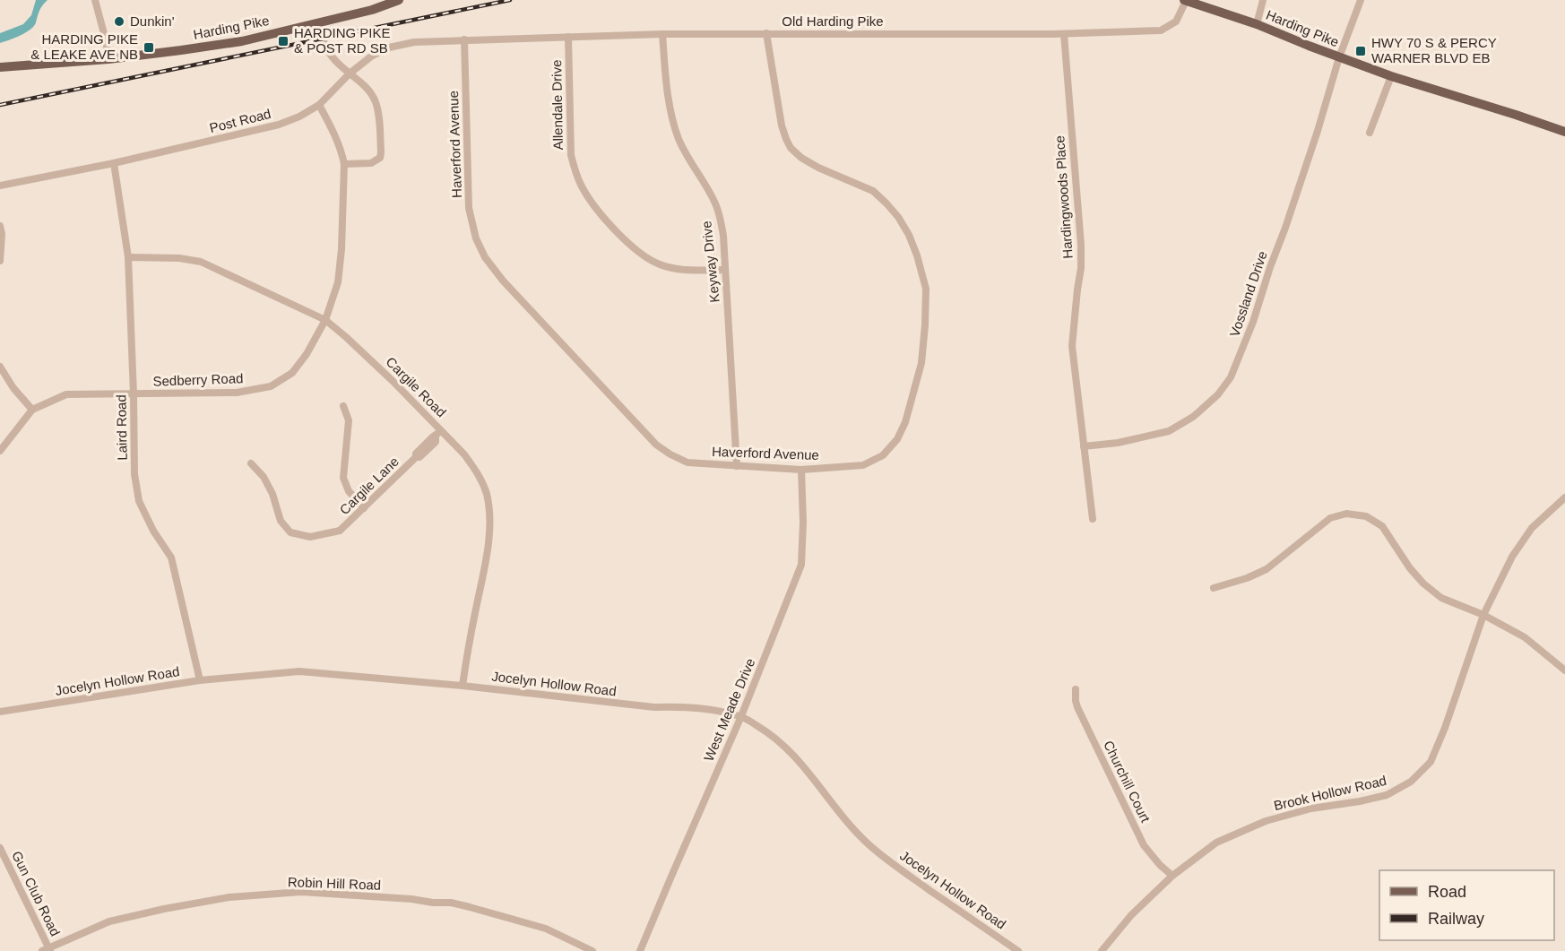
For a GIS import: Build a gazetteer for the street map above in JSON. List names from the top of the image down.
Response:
{
  "streets": {
    "main road": ["Harding Pike"],
    "street": [
      "Old Harding Pike",
      "Allendale Drive",
      "Post Road",
      "Haverford Avenue",
      "Hardingwoods Place",
      "Keyway Drive",
      "Vossland Drive",
      "Sedberry Road",
      "Cargile Road",
      "Laird Road",
      "Cargile Lane",
      "Jocelyn Hollow Road",
      "West Meade Drive",
      "Churchill Court",
      "Brook Hollow Road",
      "Robin Hill Road",
      "Gun Club Road"
    ]
  },
  "crossings": [
    ["Old Harding Pike", "Harding Pike"],
    ["Old Harding Pike", "Allendale Drive"],
    ["Old Harding Pike", "Post Road"],
    ["Old Harding Pike", "Haverford Avenue"],
    ["Old Harding Pike", "Hardingwoods Place"],
    ["Old Harding Pike", "Keyway Drive"],
    ["Harding Pike", "Vossland Drive"],
    ["Allendale Drive", "Keyway Drive"],
    ["Post Road", "Haverford Avenue"],
    ["Post Road", "Sedberry Road"],
    ["Post Road", "Laird Road"],
    ["Haverford Avenue", "Keyway Drive"],
    ["Haverford Avenue", "West Meade Drive"],
    ["Hardingwoods Place", "Vossland Drive"],
    ["Sedberry Road", "Cargile Road"],
    ["Sedberry Road", "Laird Road"],
    ["Cargile Road", "Laird Road"],
    ["Cargile Road", "Cargile Lane"],
    ["Cargile Road", "Jocelyn Hollow Road"],
    ["Laird Road", "Jocelyn Hollow Road"],
    ["Jocelyn Hollow Road", "West Meade Drive"],
    ["Churchill Court", "Brook Hollow Road"],
    ["Robin Hill Road", "Gun Club Road"]
  ],
  "places": {
    "other": ["Dunkin'"],
    "transit": ["HARDING PIKE & POST RD SB", "HARDING PIKE & LEAKE AVE NB", "HWY 70 S & PERCY WARNER BLVD EB"]
  },
  "legend": ["Road", "Railway"]
}
